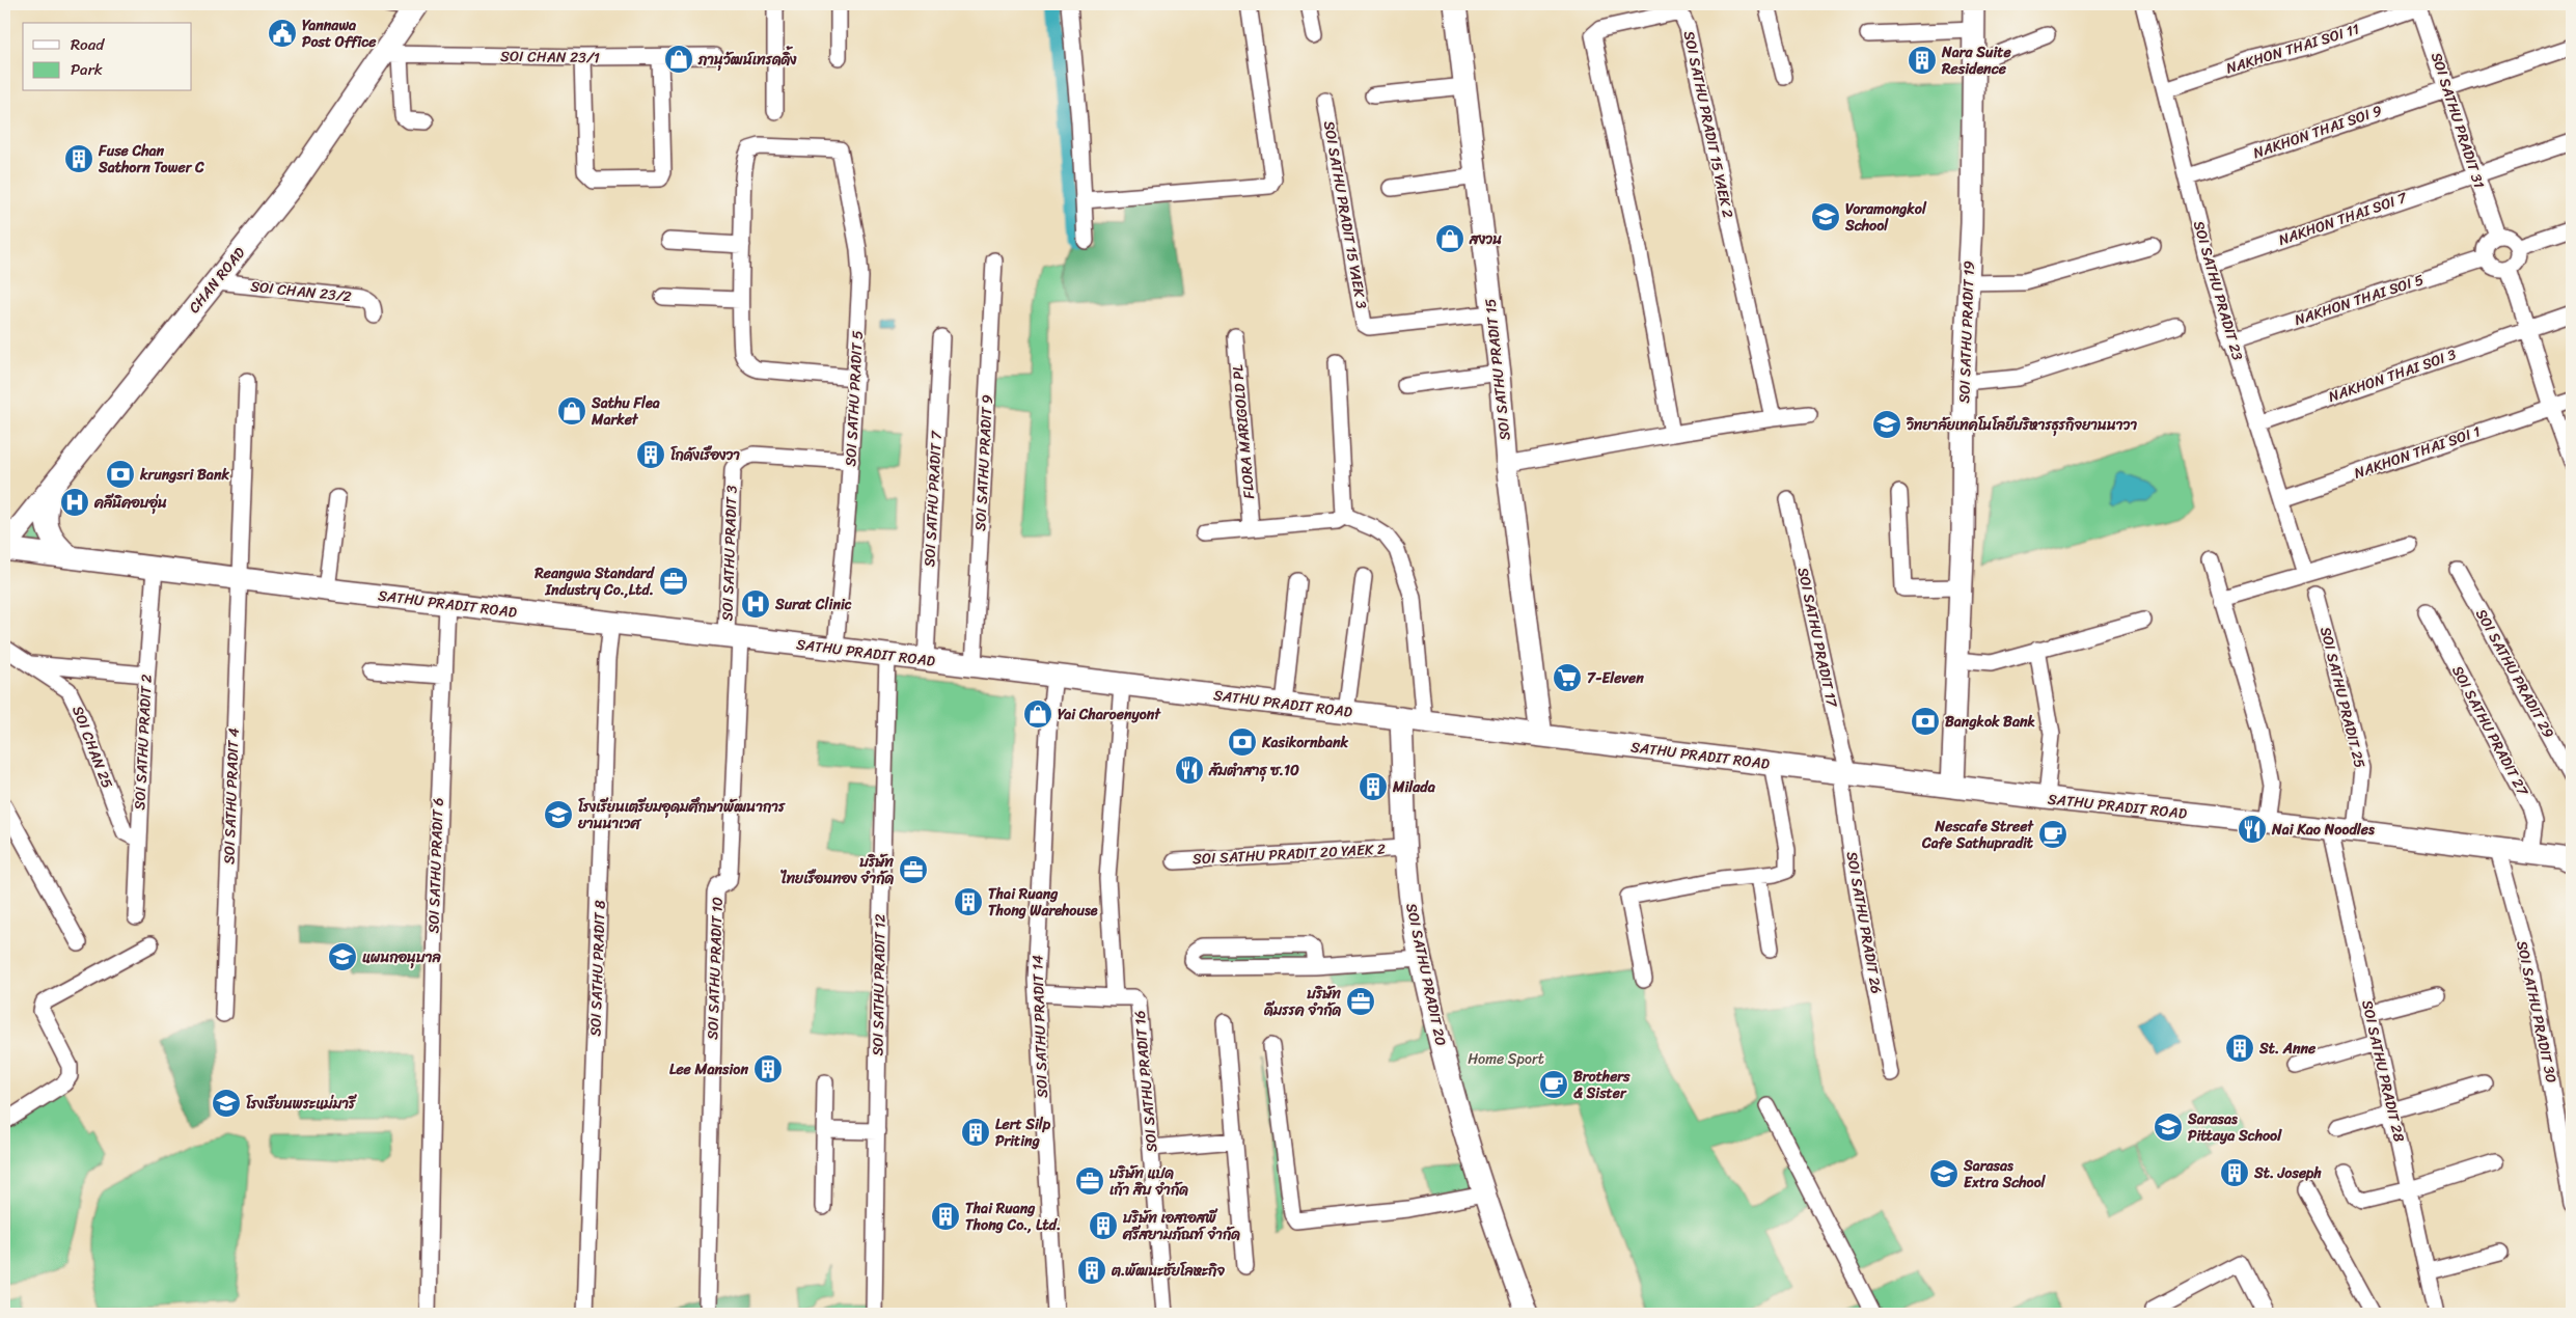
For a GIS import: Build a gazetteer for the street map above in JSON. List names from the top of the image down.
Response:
{
  "streets": {
    "main road": [
      "CHAN ROAD",
      "SOI SATHU PRADIT 19",
      "SOI SATHU PRADIT 15",
      "SATHU PRADIT ROAD",
      "SOI SATHU PRADIT 20"
    ],
    "street": [
      "NAKHON THAI SOI 11",
      "SOI CHAN 23/1",
      "SOI SATHU PRADIT 31",
      "SOI SATHU PRADIT 15 YAEK 2",
      "NAKHON THAI SOI 9",
      "SOI SATHU PRADIT 15 YAEK 3",
      "NAKHON THAI SOI 7",
      "SOI SATHU PRADIT 23",
      "SOI CHAN 23/2",
      "NAKHON THAI SOI 5",
      "NAKHON THAI SOI 3",
      "SOI SATHU PRADIT 5",
      "FLORA MARIGOLD PL",
      "NAKHON THAI SOI 1",
      "SOI SATHU PRADIT 9",
      "SOI SATHU PRADIT 7",
      "SOI SATHU PRADIT 3",
      "SOI SATHU PRADIT 17",
      "SOI SATHU PRADIT 29",
      "SOI SATHU PRADIT 25",
      "SOI SATHU PRADIT 27",
      "SOI SATHU PRADIT 2",
      "SOI CHAN 25",
      "SOI SATHU PRADIT 4",
      "SOI SATHU PRADIT 20 YAEK 2",
      "SOI SATHU PRADIT 6",
      "SOI SATHU PRADIT 26",
      "SOI SATHU PRADIT 8",
      "SOI SATHU PRADIT 10",
      "SOI SATHU PRADIT 12",
      "SOI SATHU PRADIT 30",
      "SOI SATHU PRADIT 14",
      "SOI SATHU PRADIT 28",
      "SOI SATHU PRADIT 16"
    ]
  },
  "crossings": [
    ["NAKHON THAI SOI 11", "SOI SATHU PRADIT 31"],
    ["NAKHON THAI SOI 11", "SOI SATHU PRADIT 23"],
    ["SOI CHAN 23/1", "CHAN ROAD"],
    ["SOI SATHU PRADIT 31", "NAKHON THAI SOI 9"],
    ["SOI SATHU PRADIT 31", "NAKHON THAI SOI 7"],
    ["SOI SATHU PRADIT 31", "NAKHON THAI SOI 5"],
    ["NAKHON THAI SOI 9", "SOI SATHU PRADIT 23"],
    ["SOI SATHU PRADIT 15 YAEK 3", "SOI SATHU PRADIT 15"],
    ["NAKHON THAI SOI 7", "SOI SATHU PRADIT 23"],
    ["CHAN ROAD", "SOI CHAN 23/2"],
    ["CHAN ROAD", "SATHU PRADIT ROAD"],
    ["SOI SATHU PRADIT 23", "NAKHON THAI SOI 5"],
    ["SOI SATHU PRADIT 23", "NAKHON THAI SOI 3"],
    ["SOI SATHU PRADIT 23", "NAKHON THAI SOI 1"],
    ["SOI SATHU PRADIT 19", "SATHU PRADIT ROAD"],
    ["SOI SATHU PRADIT 15", "SATHU PRADIT ROAD"],
    ["SOI SATHU PRADIT 5", "SOI SATHU PRADIT 3"],
    ["SOI SATHU PRADIT 5", "SATHU PRADIT ROAD"],
    ["SOI SATHU PRADIT 9", "SATHU PRADIT ROAD"],
    ["SOI SATHU PRADIT 7", "SATHU PRADIT ROAD"],
    ["SOI SATHU PRADIT 3", "SATHU PRADIT ROAD"],
    ["SOI SATHU PRADIT 3", "SOI SATHU PRADIT 10"],
    ["SATHU PRADIT ROAD", "SOI SATHU PRADIT 17"],
    ["SATHU PRADIT ROAD", "SOI SATHU PRADIT 25"],
    ["SATHU PRADIT ROAD", "SOI SATHU PRADIT 27"],
    ["SATHU PRADIT ROAD", "SOI SATHU PRADIT 2"],
    ["SATHU PRADIT ROAD", "SOI SATHU PRADIT 4"],
    ["SATHU PRADIT ROAD", "SOI SATHU PRADIT 6"],
    ["SATHU PRADIT ROAD", "SOI SATHU PRADIT 26"],
    ["SATHU PRADIT ROAD", "SOI SATHU PRADIT 8"],
    ["SATHU PRADIT ROAD", "SOI SATHU PRADIT 10"],
    ["SATHU PRADIT ROAD", "SOI SATHU PRADIT 20"],
    ["SATHU PRADIT ROAD", "SOI SATHU PRADIT 12"],
    ["SATHU PRADIT ROAD", "SOI SATHU PRADIT 30"],
    ["SATHU PRADIT ROAD", "SOI SATHU PRADIT 14"],
    ["SATHU PRADIT ROAD", "SOI SATHU PRADIT 28"],
    ["SATHU PRADIT ROAD", "SOI SATHU PRADIT 16"],
    ["SOI SATHU PRADIT 17", "SOI SATHU PRADIT 26"],
    ["SOI SATHU PRADIT 2", "SOI CHAN 25"],
    ["SOI SATHU PRADIT 20 YAEK 2", "SOI SATHU PRADIT 20"]
  ],
  "parks": ["Home Sport"],
  "places": {
    "public building": ["Yannawa Post Office"],
    "shop": [
      "ภานุวัฒน์เทรดดิ้ง",
      "สงวน",
      "Sathu Flea Market",
      "Yai Charoenyont"
    ],
    "building": [
      "Nara Suite Residence",
      "Fuse Chan Sathorn Tower C",
      "โกดังเรืองวา",
      "Milada",
      "Thai Ruang Thong Warehouse",
      "St. Anne",
      "Lee Mansion",
      "Lert Silp Priting",
      "St. Joseph",
      "Thai Ruang Thong Co., Ltd.",
      "บริษัท เอสเอสพี ศรีสยามภัณฑ์ จำกัด",
      "ต.พัฒนะชัยโลหะกิจ"
    ],
    "school or university": [
      "Voramongkol School",
      "วิทยาลัยเทคโนโลยีบริหารธุรกิจยานนาวา",
      "โรงเรียนเตรียมอุดมศึกษาพัฒนาการ ยานนาเวศ",
      "แผนกอนุบาล",
      "โรงเรียนพระแม่มารี",
      "Sarasas Pittaya School",
      "Sarasas Extra School"
    ],
    "bank": ["krungsri Bank", "Bangkok Bank", "Kasikornbank"],
    "hospital": ["คลีนิคอบอุ่น", "Surat Clinic"],
    "office": [
      "Reangwa Standard Industry Co.,Ltd.",
      "บริษัท ไทยเรือนทอง จำกัด",
      "บริษัท ดีมรรค จำกัด",
      "บริษัท แปด เก้า สิบ จำกัด"
    ],
    "supermarket": ["7-Eleven"],
    "restaurant": ["ส้มตำสาธุ ซ.10", "Nai Kao Noodles"],
    "cafe": ["Nescafe Street Cafe Sathupradit", "Brothers & Sister"]
  },
  "legend": ["Road", "Park"]
}
